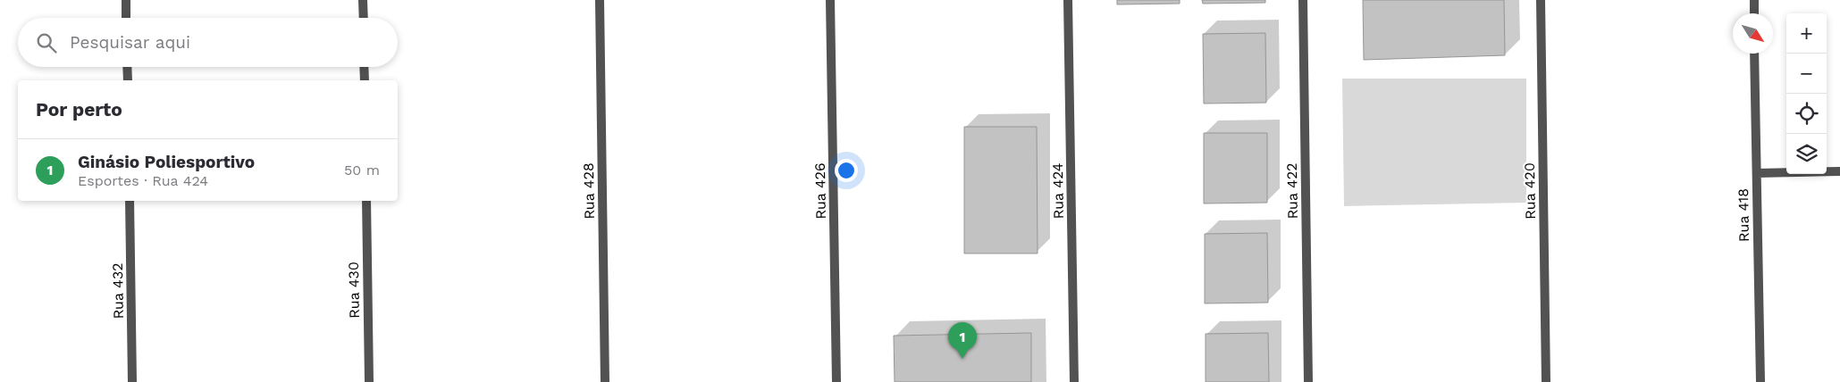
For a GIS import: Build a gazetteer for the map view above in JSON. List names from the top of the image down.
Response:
{
  "streets": {
    "street": [
      "Rua 428",
      "Rua 426",
      "Rua 424",
      "Rua 422",
      "Rua 420",
      "Rua 418",
      "Rua 430",
      "Rua 432"
    ]
  },
  "north": "bottom right",
  "page": {
    "map_buttons": ["+", "−"],
    "search": "Pesquisar aqui",
    "heading": "Por perto",
    "list": [
      {
        "mark": "1",
        "name": "Ginásio Poliesportivo",
        "note": "Esportes · Rua 424",
        "value": "50 m"
      }
    ],
    "pins": "1"
  }
}
